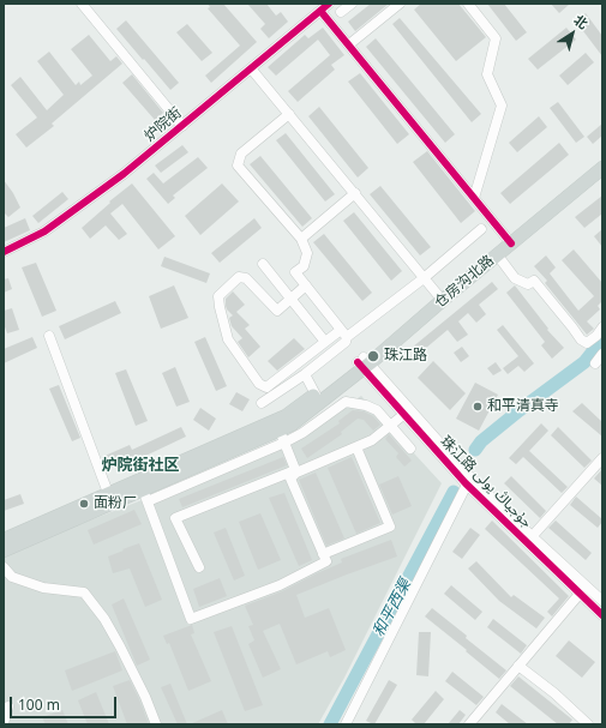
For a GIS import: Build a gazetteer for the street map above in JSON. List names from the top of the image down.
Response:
{
  "streets": {
    "main road": ["仓房沟北路"],
    "street": ["炉院街", "珠江路 جۇجياڭ يولى"]
  },
  "crossings": [
    ["仓房沟北路", "珠江路 جۇجياڭ يولى"]
  ],
  "districts": ["炉院街社区"],
  "water": ["和平西渠"],
  "places": ["珠江路", "和平清真寺", "面粉厂"],
  "scale_bar": "100 m",
  "north": "top right"
}
